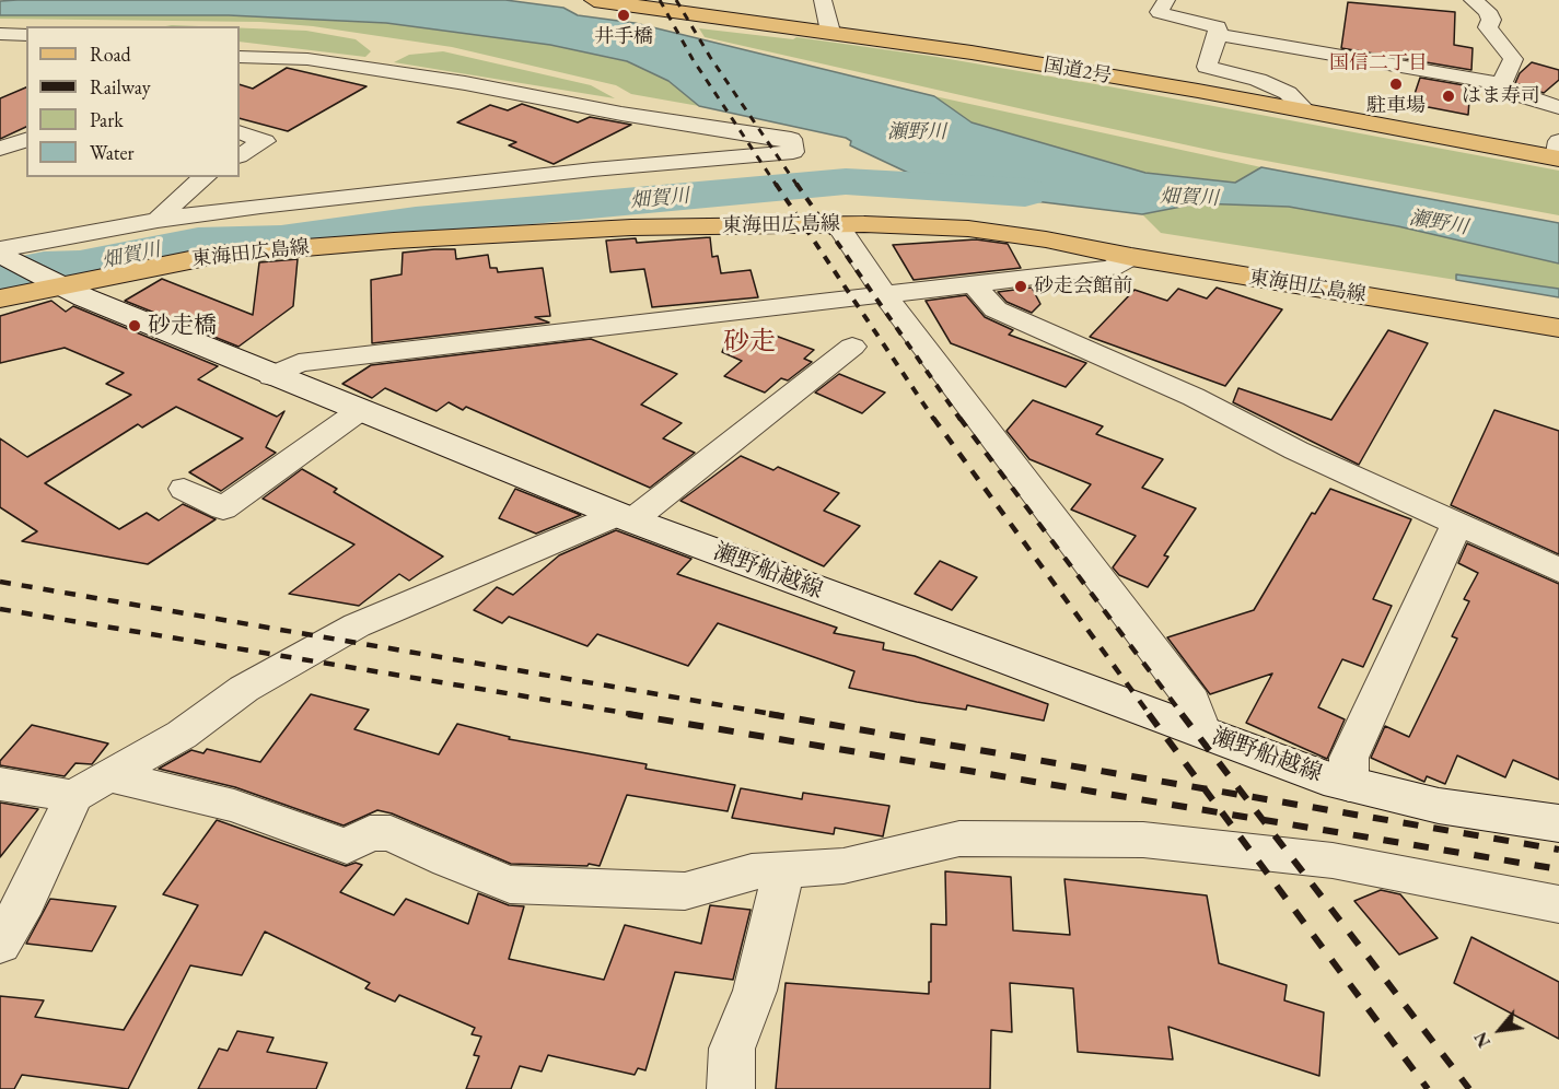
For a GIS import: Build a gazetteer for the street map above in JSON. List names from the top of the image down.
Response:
{
  "streets": {
    "main road": ["国道2号", "東海田広島線", "瀬野船越線"]
  },
  "crossings": [
    ["東海田広島線", "瀬野船越線"]
  ],
  "districts": ["国信二丁目", "砂走"],
  "water": ["瀬野川", "畑賀川"],
  "places": [
    "井手橋",
    "駐車場",
    "はま寿司",
    "砂走会館前",
    "砂走橋"
  ],
  "legend": [
    "Road",
    "Railway",
    "Park",
    "Water"
  ],
  "north": "bottom left"
}
